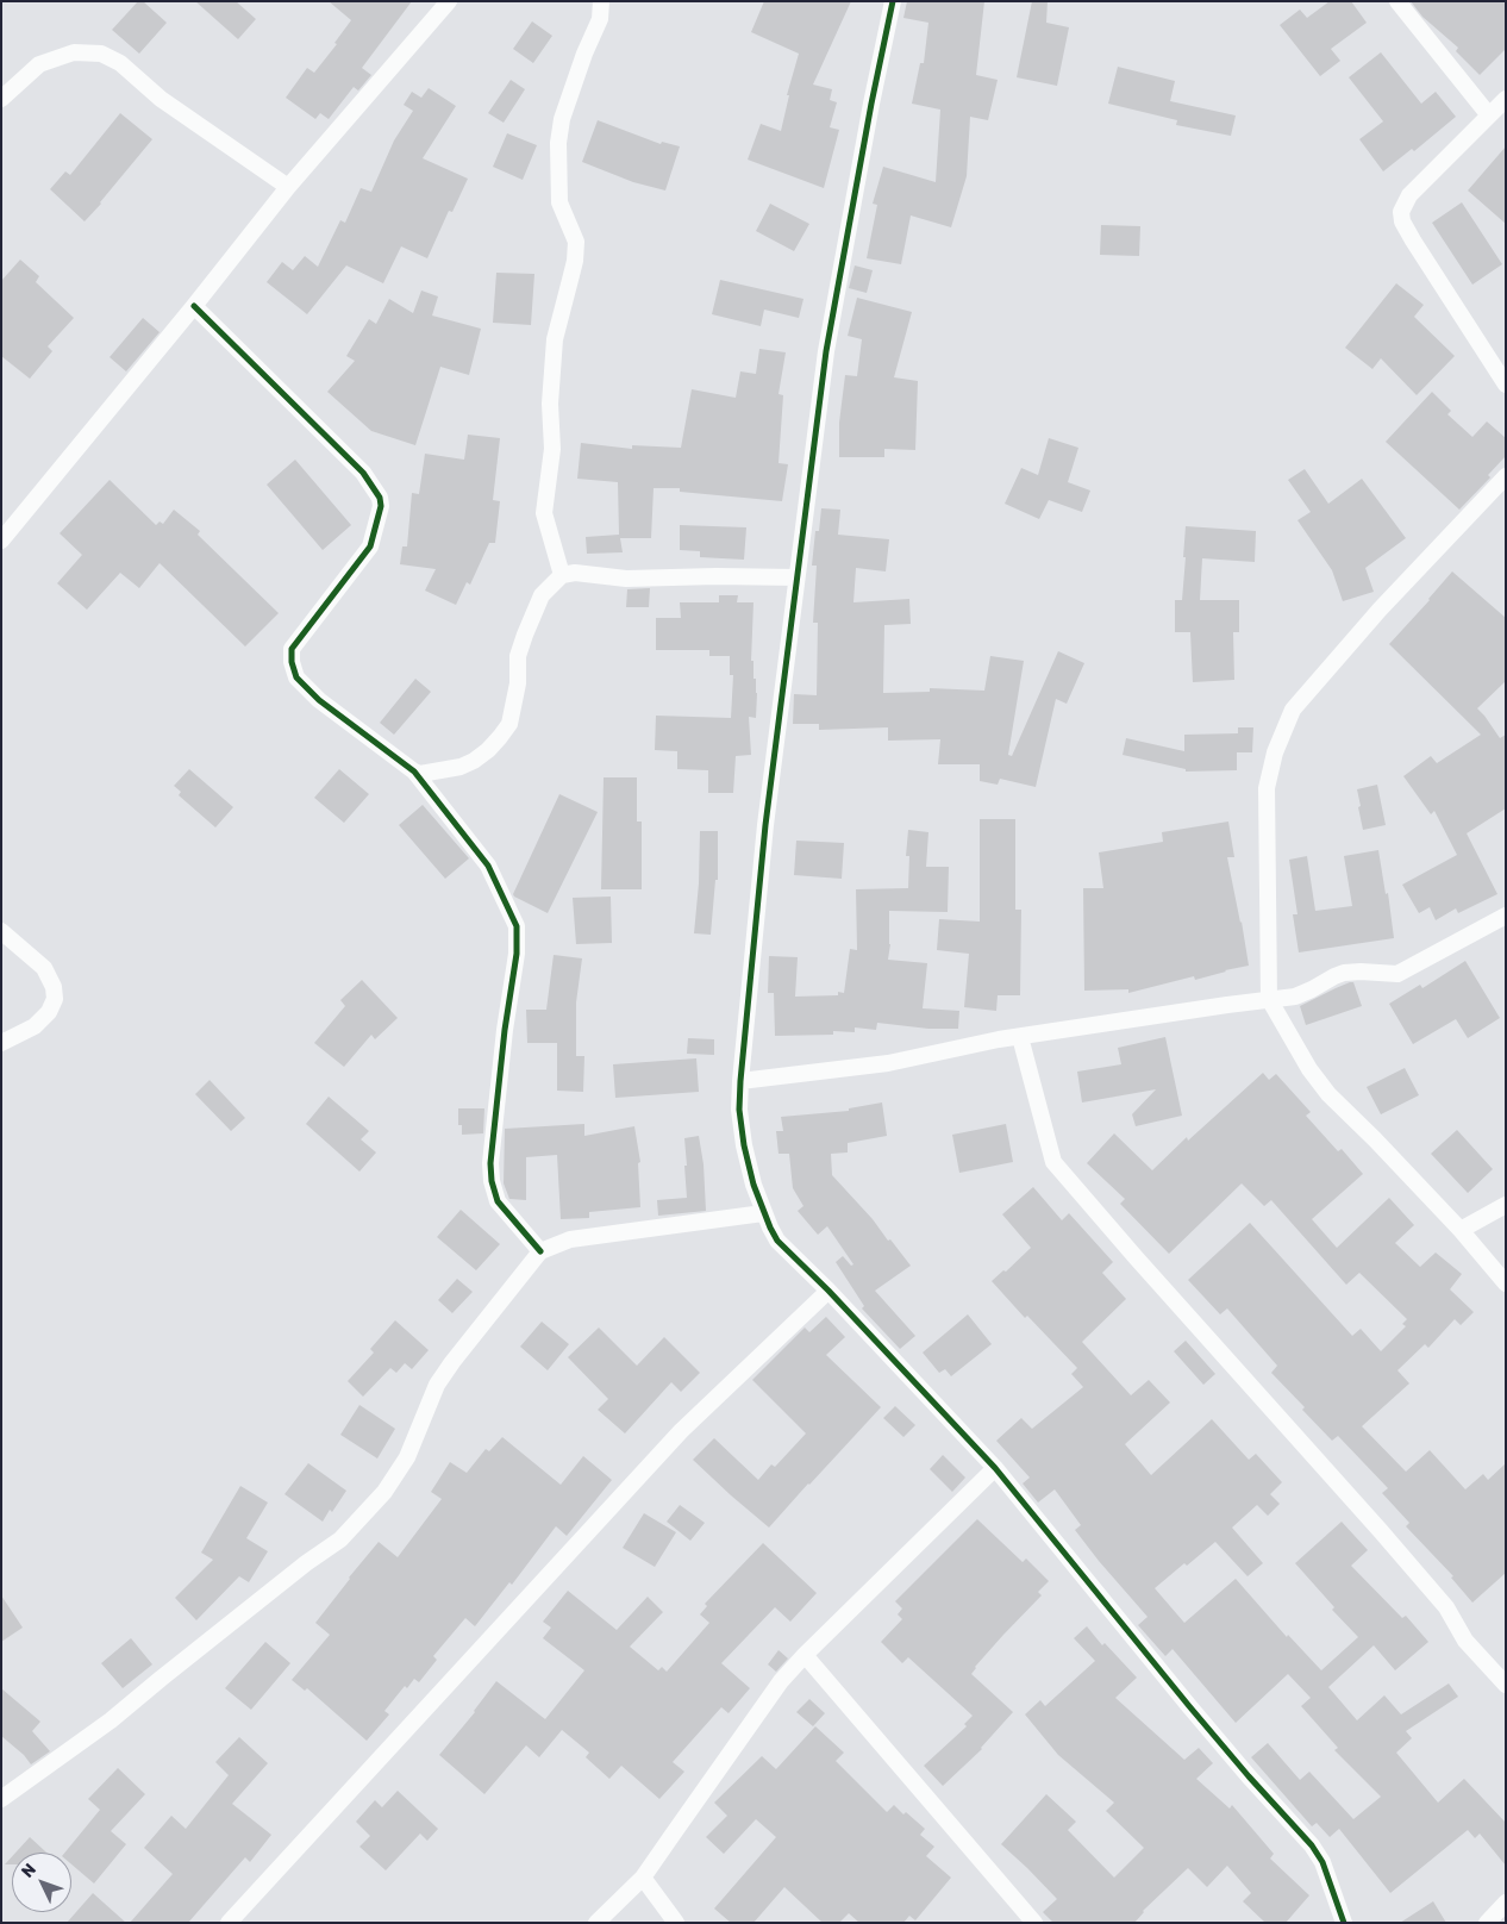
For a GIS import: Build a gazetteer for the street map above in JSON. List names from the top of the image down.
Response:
{
  "north": "top left"
}
